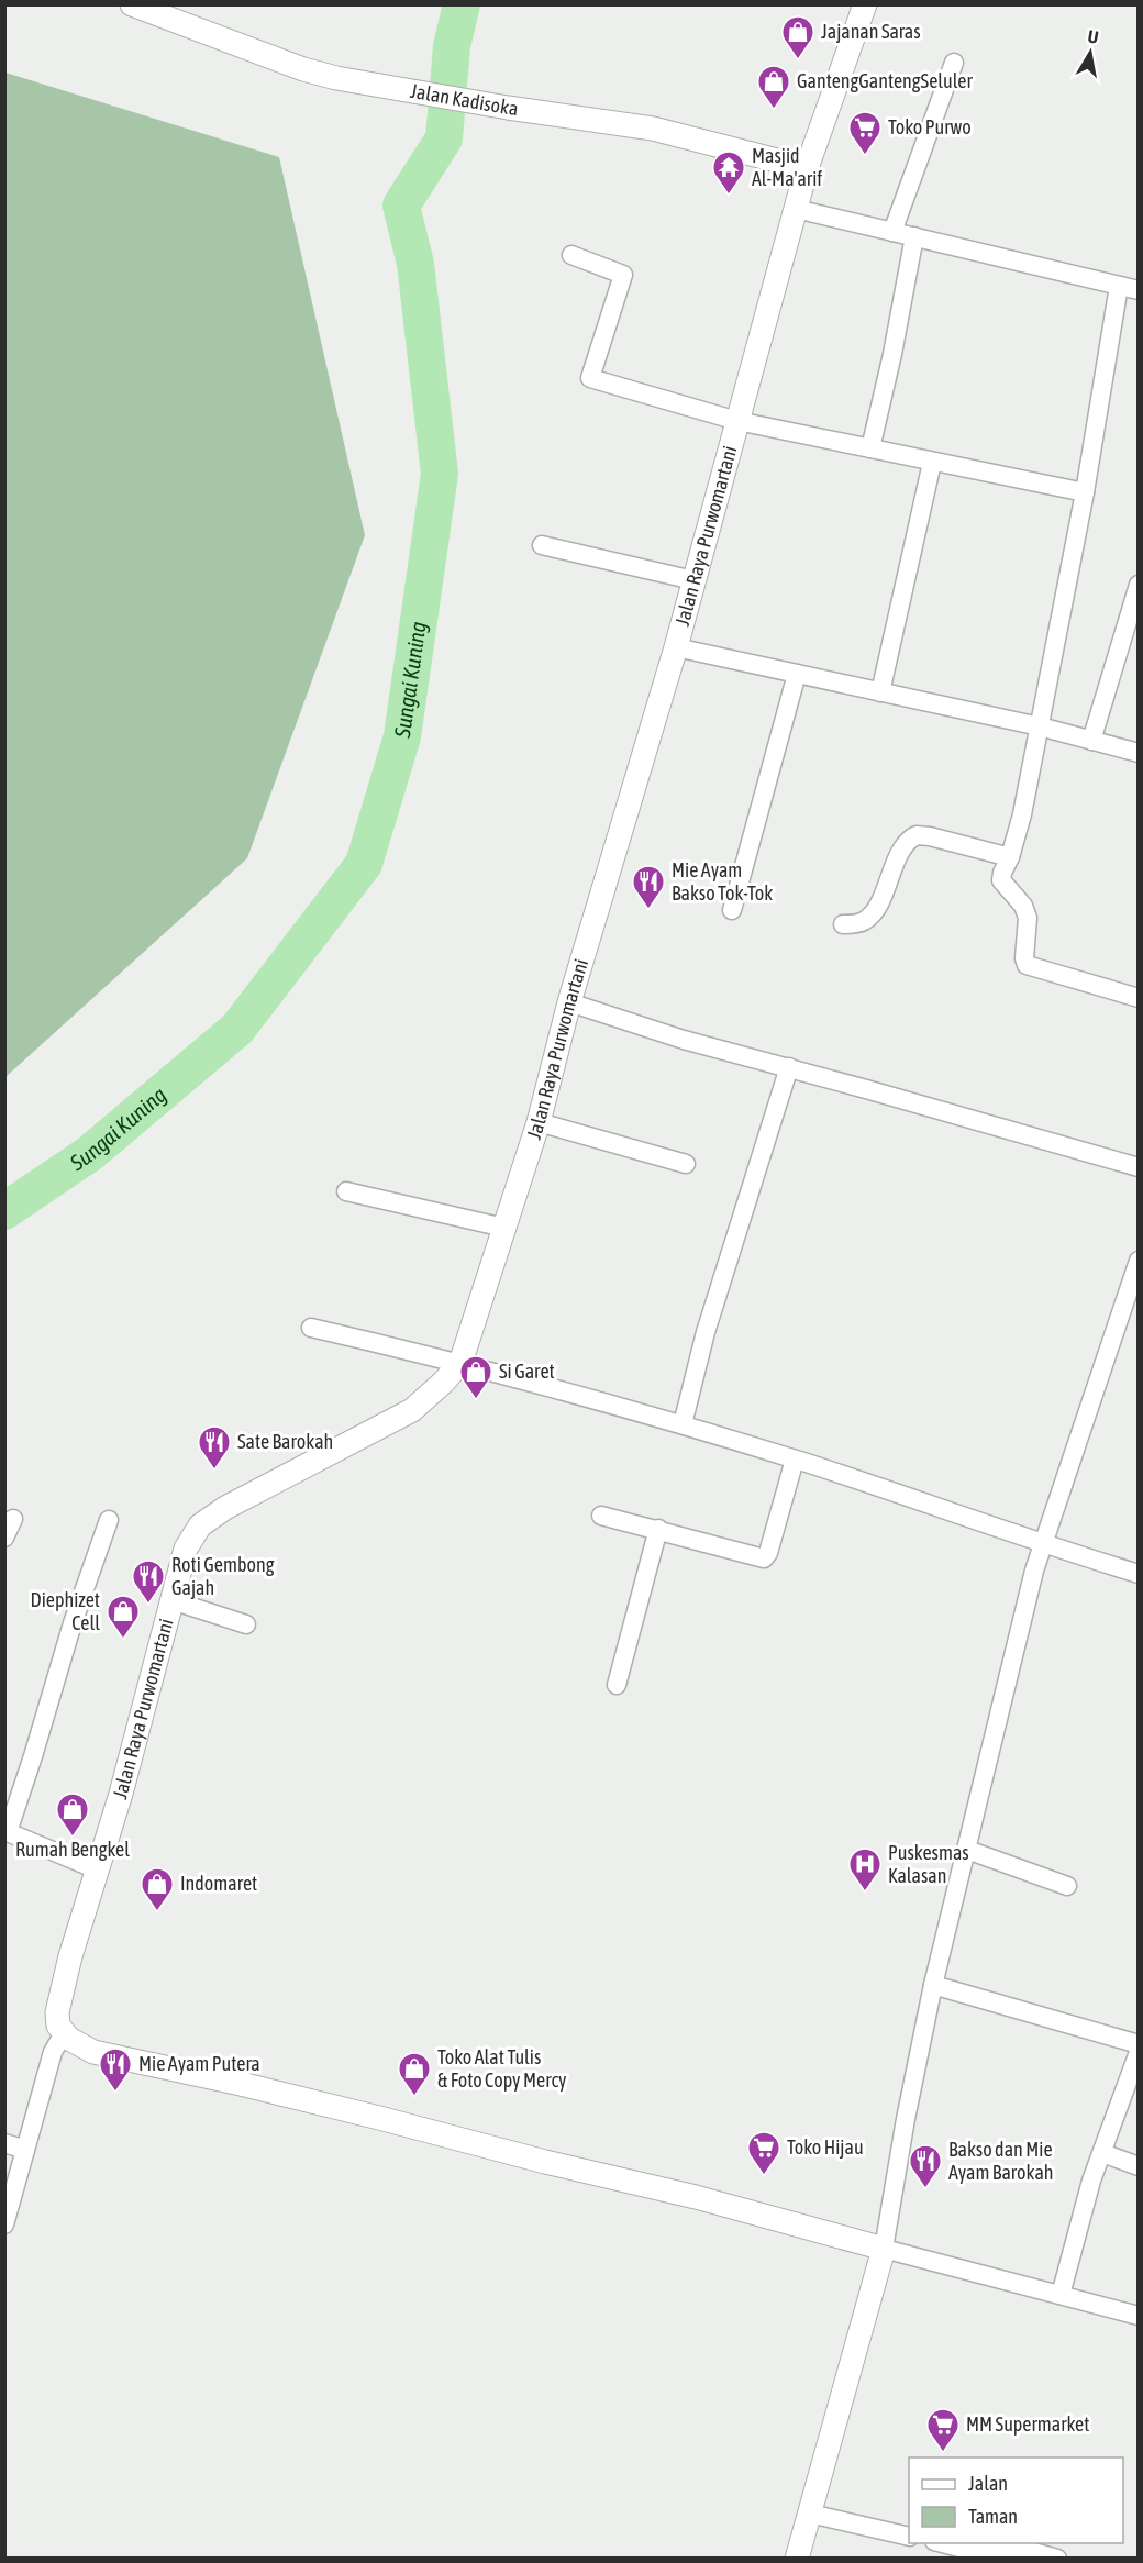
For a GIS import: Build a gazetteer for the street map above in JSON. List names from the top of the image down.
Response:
{
  "streets": {
    "street": ["Jalan Kadisoka", "Jalan Raya Purwomartani"]
  },
  "crossings": [
    ["Jalan Kadisoka", "Jalan Raya Purwomartani"]
  ],
  "water": ["Sungai Kuning"],
  "places": {
    "shop": [
      "Jajanan Saras",
      "GantengGantengSeluler",
      "Si Garet",
      "Diephizet Cell",
      "Rumah Bengkel",
      "Indomaret",
      "Toko Alat Tulis & Foto Copy Mercy"
    ],
    "supermarket": ["Toko Purwo", "Toko Hijau", "MM Supermarket"],
    "temple": ["Masjid Al-Ma'arif"],
    "restaurant": [
      "Mie Ayam Bakso Tok-Tok",
      "Sate Barokah",
      "Roti Gembong Gajah",
      "Mie Ayam Putera",
      "Bakso dan Mie Ayam Barokah"
    ],
    "hospital": ["Puskesmas Kalasan"]
  },
  "legend": ["Jalan", "Taman"],
  "north": "top"
}
